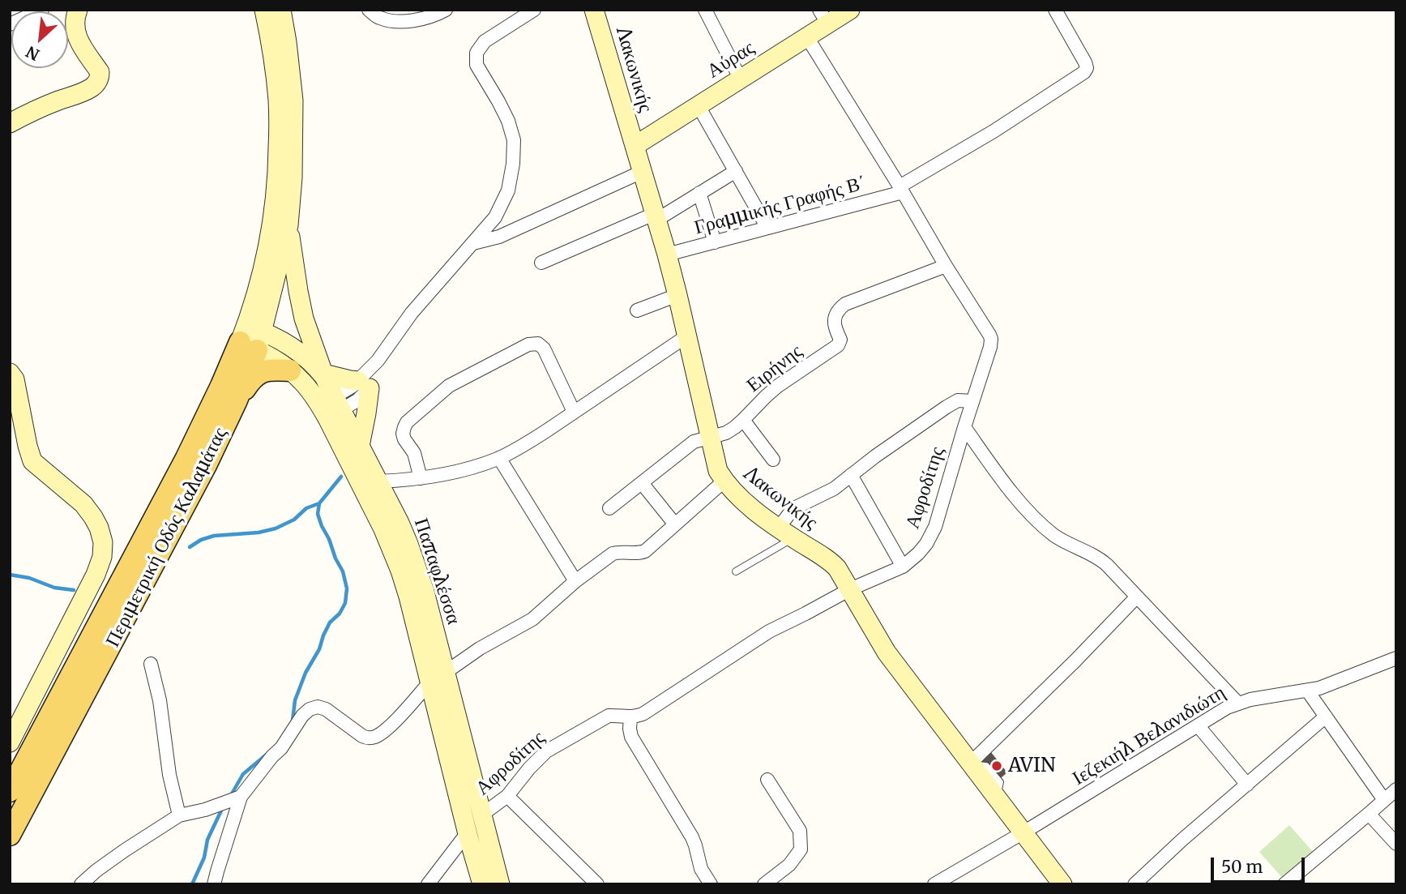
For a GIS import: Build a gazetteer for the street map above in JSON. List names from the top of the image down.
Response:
{
  "streets": {
    "main road": [
      "Αύρας",
      "Λακωνικής",
      "Περιμετρική Οδός Καλαμάτας",
      "Παπαφλέσσα"
    ],
    "street": [
      "Γραμμικής Γραφής Β΄",
      "Ειρήνης",
      "Αφροδίτης",
      "Ιεζεκιήλ Βελανιδιώτη"
    ]
  },
  "crossings": [
    ["Αύρας", "Λακωνικής"],
    ["Αύρας", "Αφροδίτης"],
    ["Λακωνικής", "Γραμμικής Γραφής Β΄"],
    ["Λακωνικής", "Ειρήνης"],
    ["Λακωνικής", "Αφροδίτης"],
    ["Λακωνικής", "Ιεζεκιήλ Βελανιδιώτη"],
    ["Γραμμικής Γραφής Β΄", "Αφροδίτης"],
    ["Ειρήνης", "Αφροδίτης"],
    ["Αφροδίτης", "Παπαφλέσσα"],
    ["Περιμετρική Οδός Καλαμάτας", "Παπαφλέσσα"]
  ],
  "places": ["AVIN"],
  "scale_bar": "50 m",
  "north": "bottom left"
}
